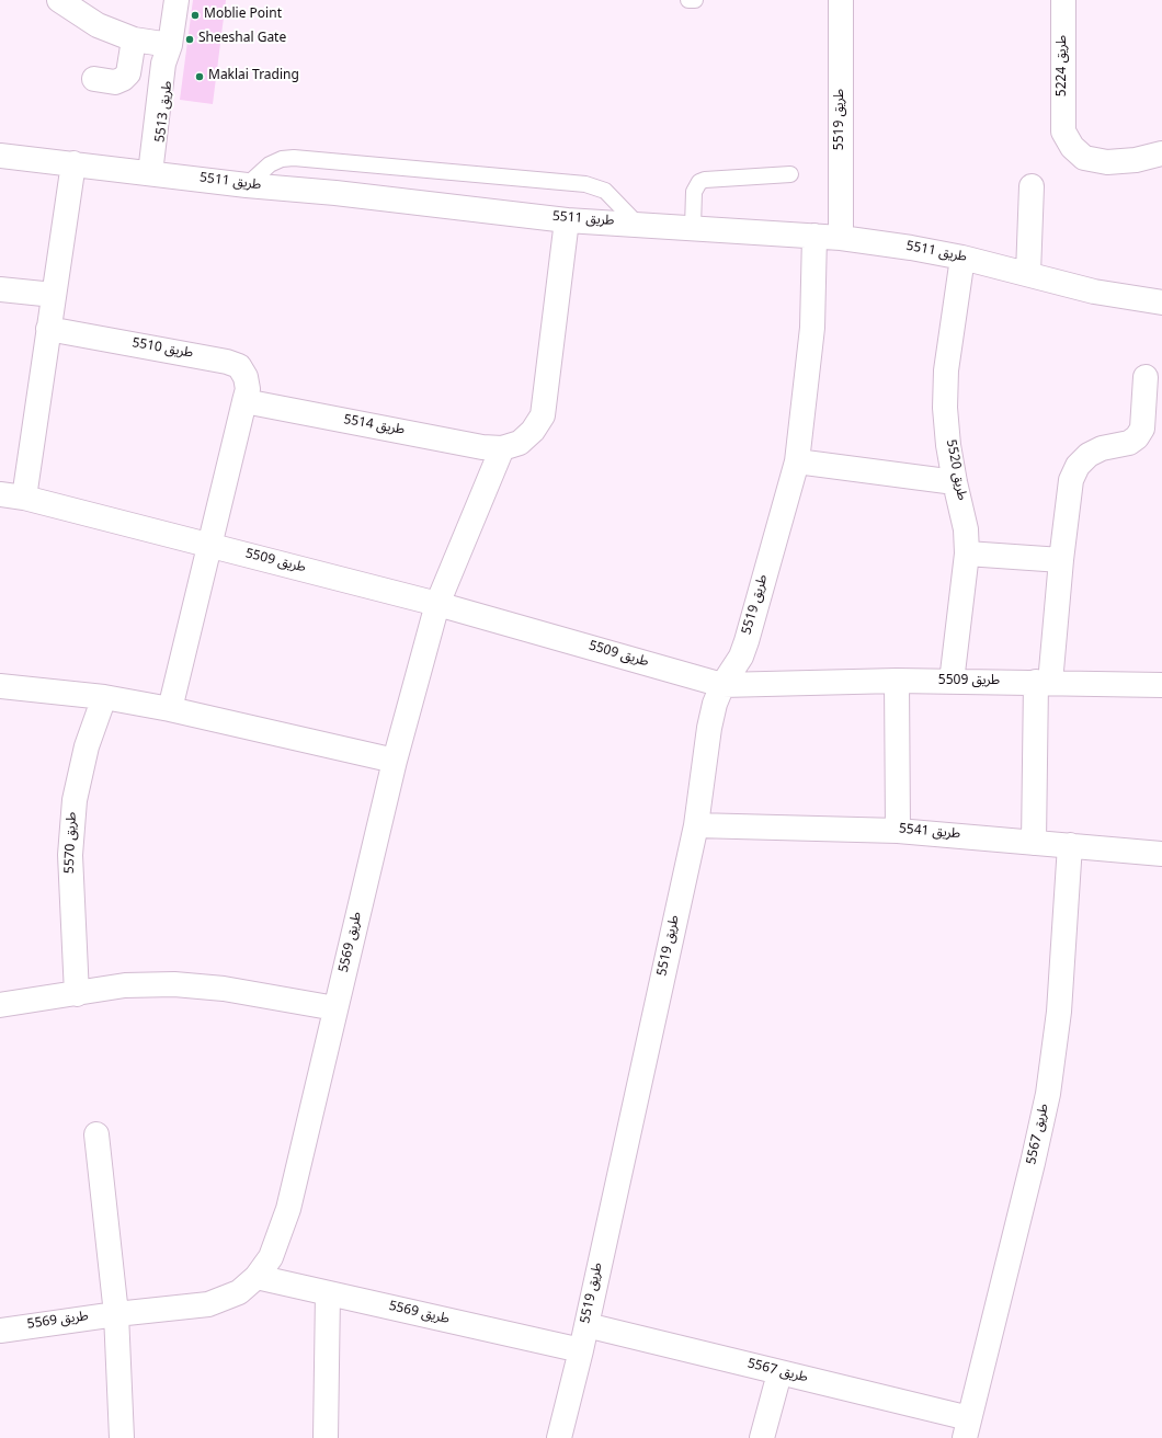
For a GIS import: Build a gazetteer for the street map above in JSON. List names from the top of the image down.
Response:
{
  "streets": {
    "street": [
      "طريق 5224",
      "طريق 5513",
      "طريق 5519",
      "طريق 5511",
      "طريق 5510",
      "طريق 5514",
      "طريق 5520",
      "طريق 5509",
      "طريق 5541",
      "طريق 5570",
      "طريق 5569",
      "طريق 5567"
    ]
  },
  "crossings": [
    ["طريق 5513", "طريق 5511"],
    ["طريق 5519", "طريق 5511"],
    ["طريق 5519", "طريق 5509"],
    ["طريق 5519", "طريق 5541"],
    ["طريق 5519", "طريق 5569"],
    ["طريق 5519", "طريق 5567"],
    ["طريق 5511", "طريق 5514"],
    ["طريق 5511", "طريق 5520"],
    ["طريق 5510", "طريق 5514"],
    ["طريق 5520", "طريق 5509"],
    ["طريق 5509", "طريق 5569"],
    ["طريق 5541", "طريق 5567"]
  ],
  "places": ["Moblie Point", "Sheeshal Gate", "Maklai Trading"]
}
